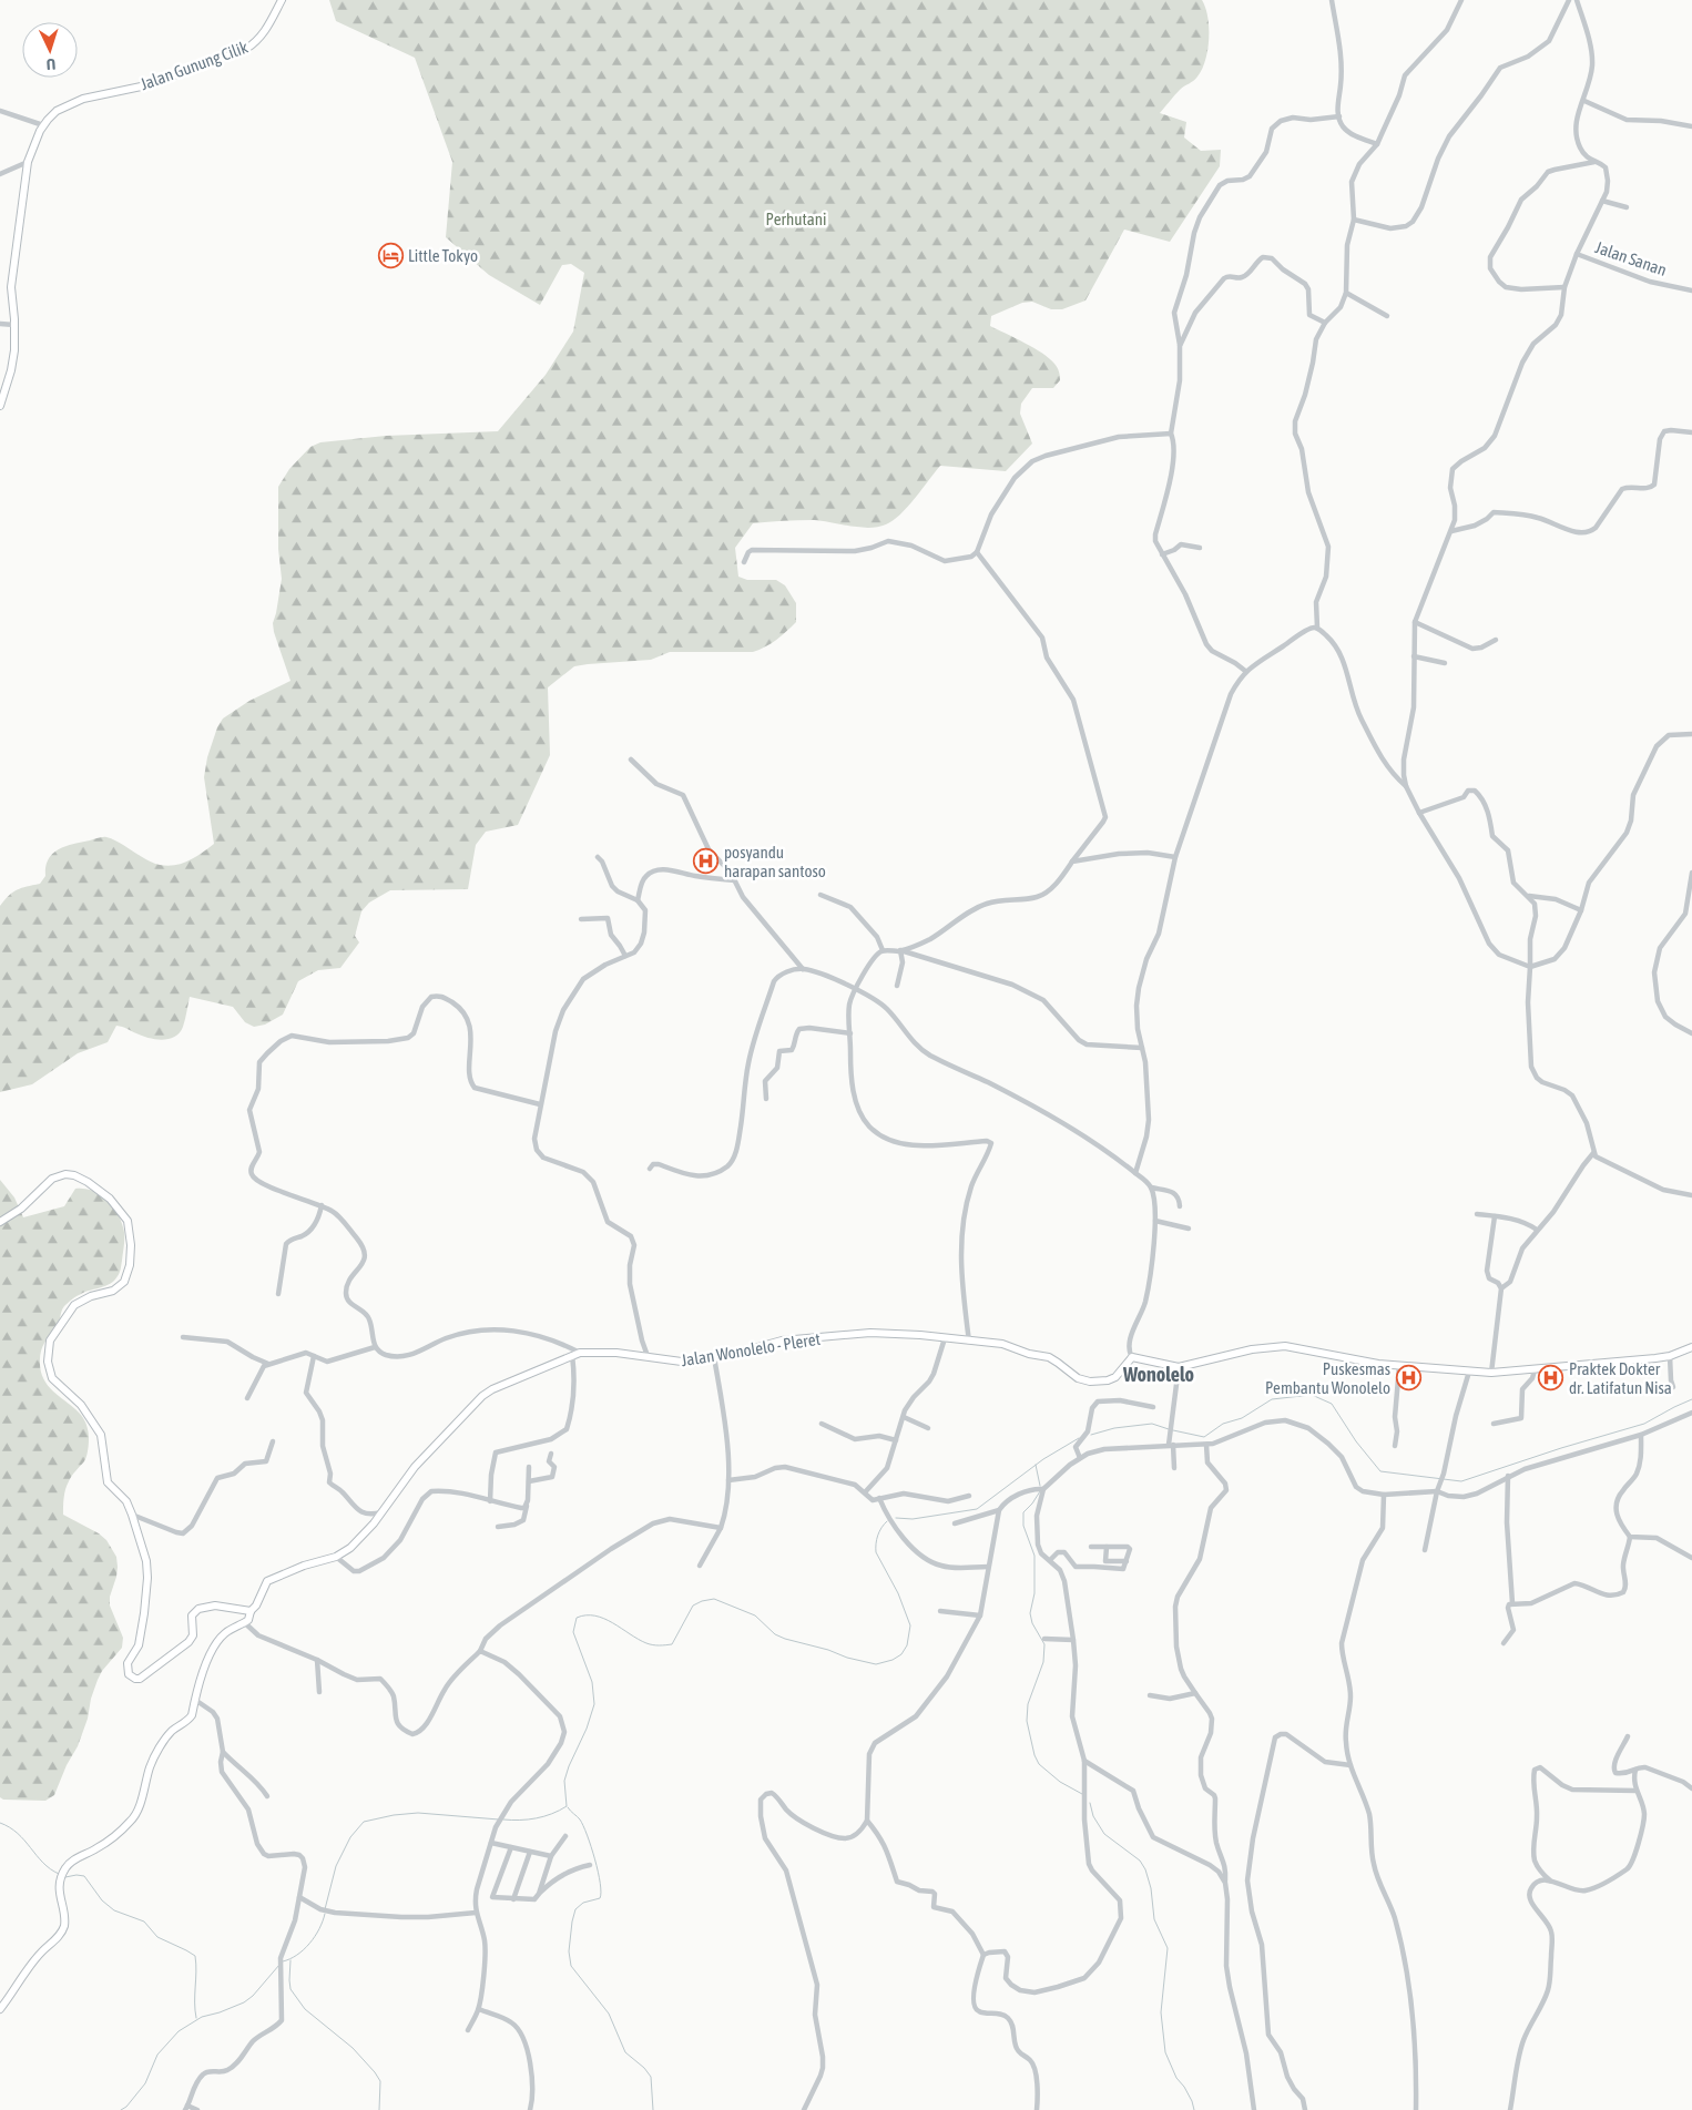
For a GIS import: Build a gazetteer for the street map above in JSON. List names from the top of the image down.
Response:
{
  "streets": {
    "main road": ["Jalan Gunung Cilik", "Jalan Wonolelo - Pleret"],
    "street": ["Jalan Sanan"]
  },
  "districts": ["Wonolelo"],
  "parks": ["Perhutani"],
  "places": {
    "hotel": ["Little Tokyo"],
    "hospital": ["posyandu harapan santoso", "Puskesmas Pembantu Wonolelo", "Praktek Dokter dr. Latifatun Nisa"]
  },
  "north": "bottom"
}
